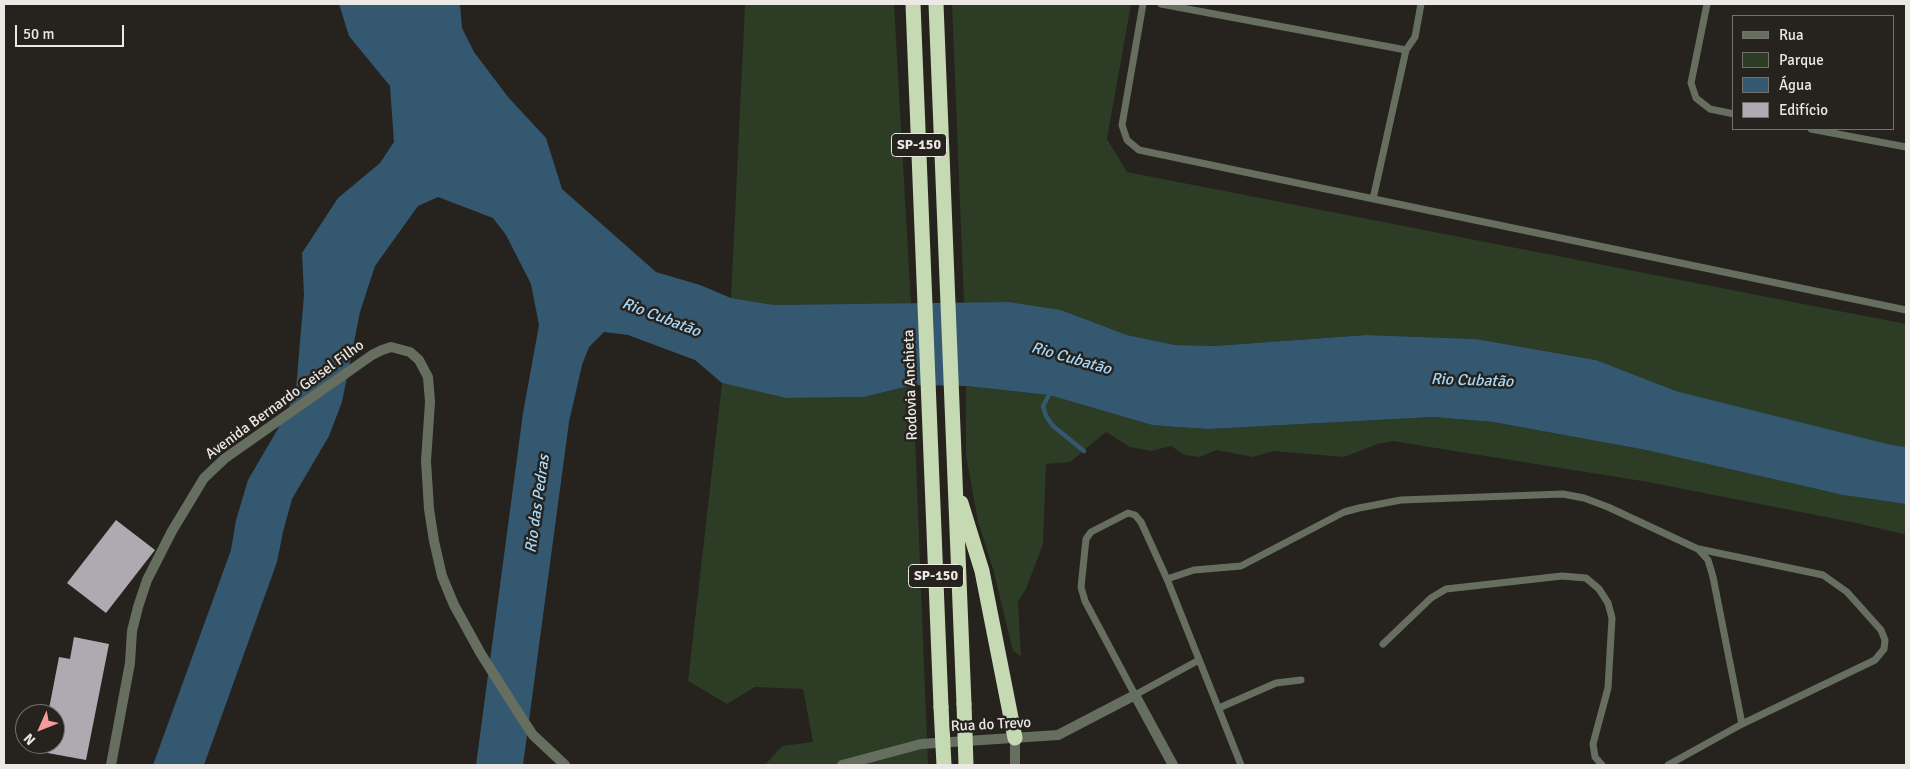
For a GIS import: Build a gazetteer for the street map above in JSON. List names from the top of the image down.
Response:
{
  "streets": {
    "highway": ["SP-150", "Rodovia Anchieta"],
    "street": ["Avenida Bernardo Geisel Filho", "Rua do Trevo"]
  },
  "water": ["Rio Cubatão", "Rio das Pedras"],
  "legend": [
    "Rua",
    "Parque",
    "Água",
    "Edifício"
  ],
  "scale_bar": "50 m",
  "north": "bottom left"
}
